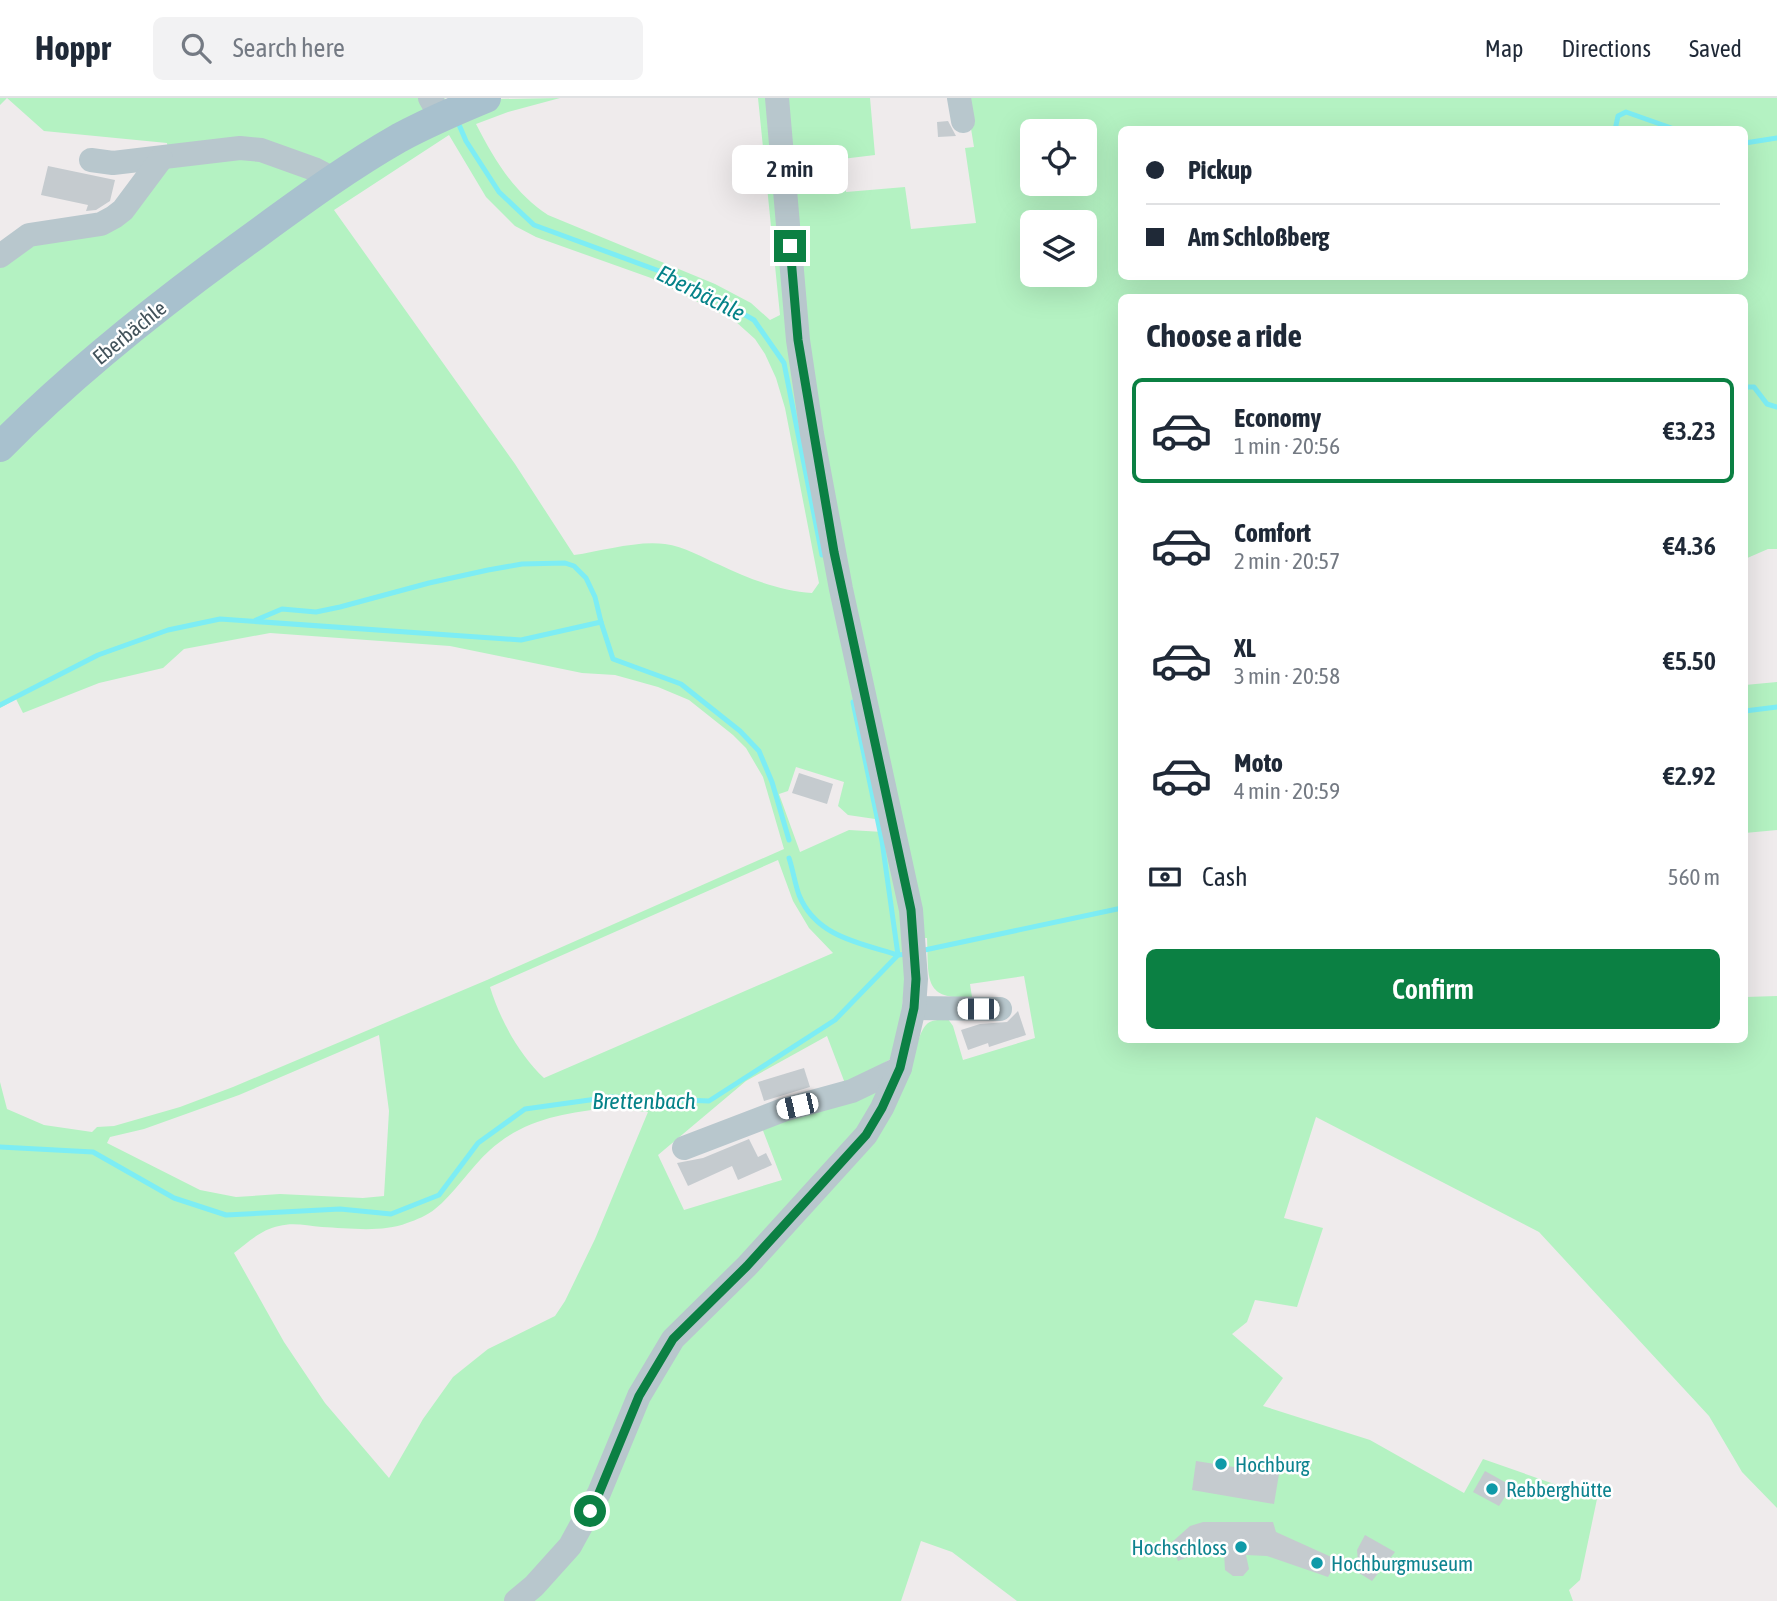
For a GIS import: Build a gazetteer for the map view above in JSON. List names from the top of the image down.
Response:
{
  "streets": {
    "main road": ["Eberbächle"]
  },
  "water": ["Eberbächle", "Brettenbach"],
  "places": [
    "Hochburg",
    "Rebberghütte",
    "Hochschloss",
    "Hochburgmuseum"
  ],
  "page": {
    "header": "Hoppr",
    "search": "Search here",
    "nav": ["Map", "Directions", "Saved"],
    "banner": ["Pickup", "Am Schloßberg"],
    "bubble": "2 min",
    "heading": "Choose a ride",
    "list": [
      {
        "name": "Economy",
        "note": "1 min · 20:56",
        "value": "€3.23"
      },
      {
        "name": "Comfort",
        "note": "2 min · 20:57",
        "value": "€4.36"
      },
      {
        "name": "XL",
        "note": "3 min · 20:58",
        "value": "€5.50"
      },
      {
        "name": "Moto",
        "note": "4 min · 20:59",
        "value": "€2.92"
      }
    ],
    "pay": ["Cash", "560 m"],
    "buttons": "Confirm"
  }
}
